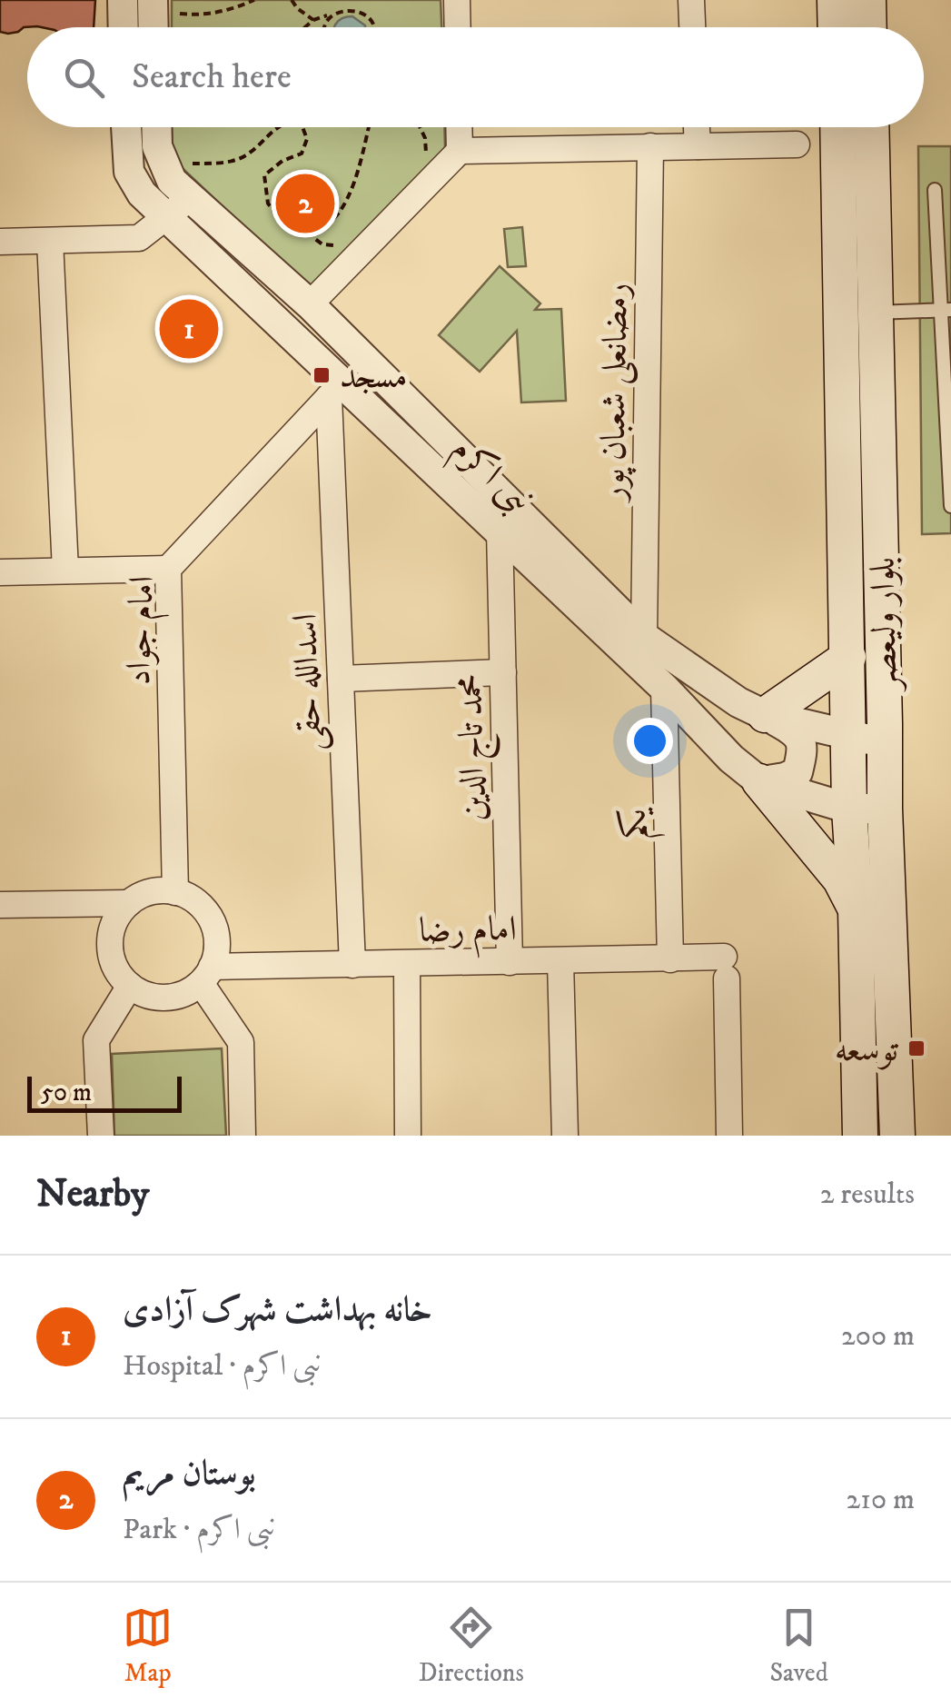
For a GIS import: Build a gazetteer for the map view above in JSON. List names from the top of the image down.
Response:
{
  "streets": {
    "main road": ["بلوار ولیعصر"],
    "street": [
      "رمضانعلی شعبان پور",
      "نبی اکرم",
      "امام جواد",
      "اسدالله حقی",
      "محمد تاج الدین",
      "یکم",
      "امام رضا"
    ]
  },
  "crossings": [
    ["رمضانعلی شعبان پور", "نبی اکرم"],
    ["نبی اکرم", "بلوار ولیعصر"],
    ["نبی اکرم", "امام جواد"],
    ["نبی اکرم", "اسدالله حقی"],
    ["نبی اکرم", "محمد تاج الدین"],
    ["نبی اکرم", "یکم"],
    ["امام جواد", "اسدالله حقی"],
    ["امام جواد", "امام رضا"],
    ["اسدالله حقی", "امام رضا"],
    ["محمد تاج الدین", "امام رضا"],
    ["یکم", "امام رضا"]
  ],
  "places": {
    "transit": ["مسجد", "توسعه"]
  },
  "scale_bar": "50 m",
  "page": {
    "search": "Search here",
    "pins": ["2", "1"],
    "scale": "50 m",
    "heading": ["Nearby", "2 results"],
    "list": [
      {
        "mark": "1",
        "name": "خانه بهداشت شهرک آزادی",
        "note": "Hospital · نبی اکرم",
        "value": "200 m"
      },
      {
        "mark": "2",
        "name": "بوستان مریم",
        "note": "Park · نبی اکرم",
        "value": "210 m"
      }
    ],
    "nav": ["Map", "Directions", "Saved"]
  }
}
